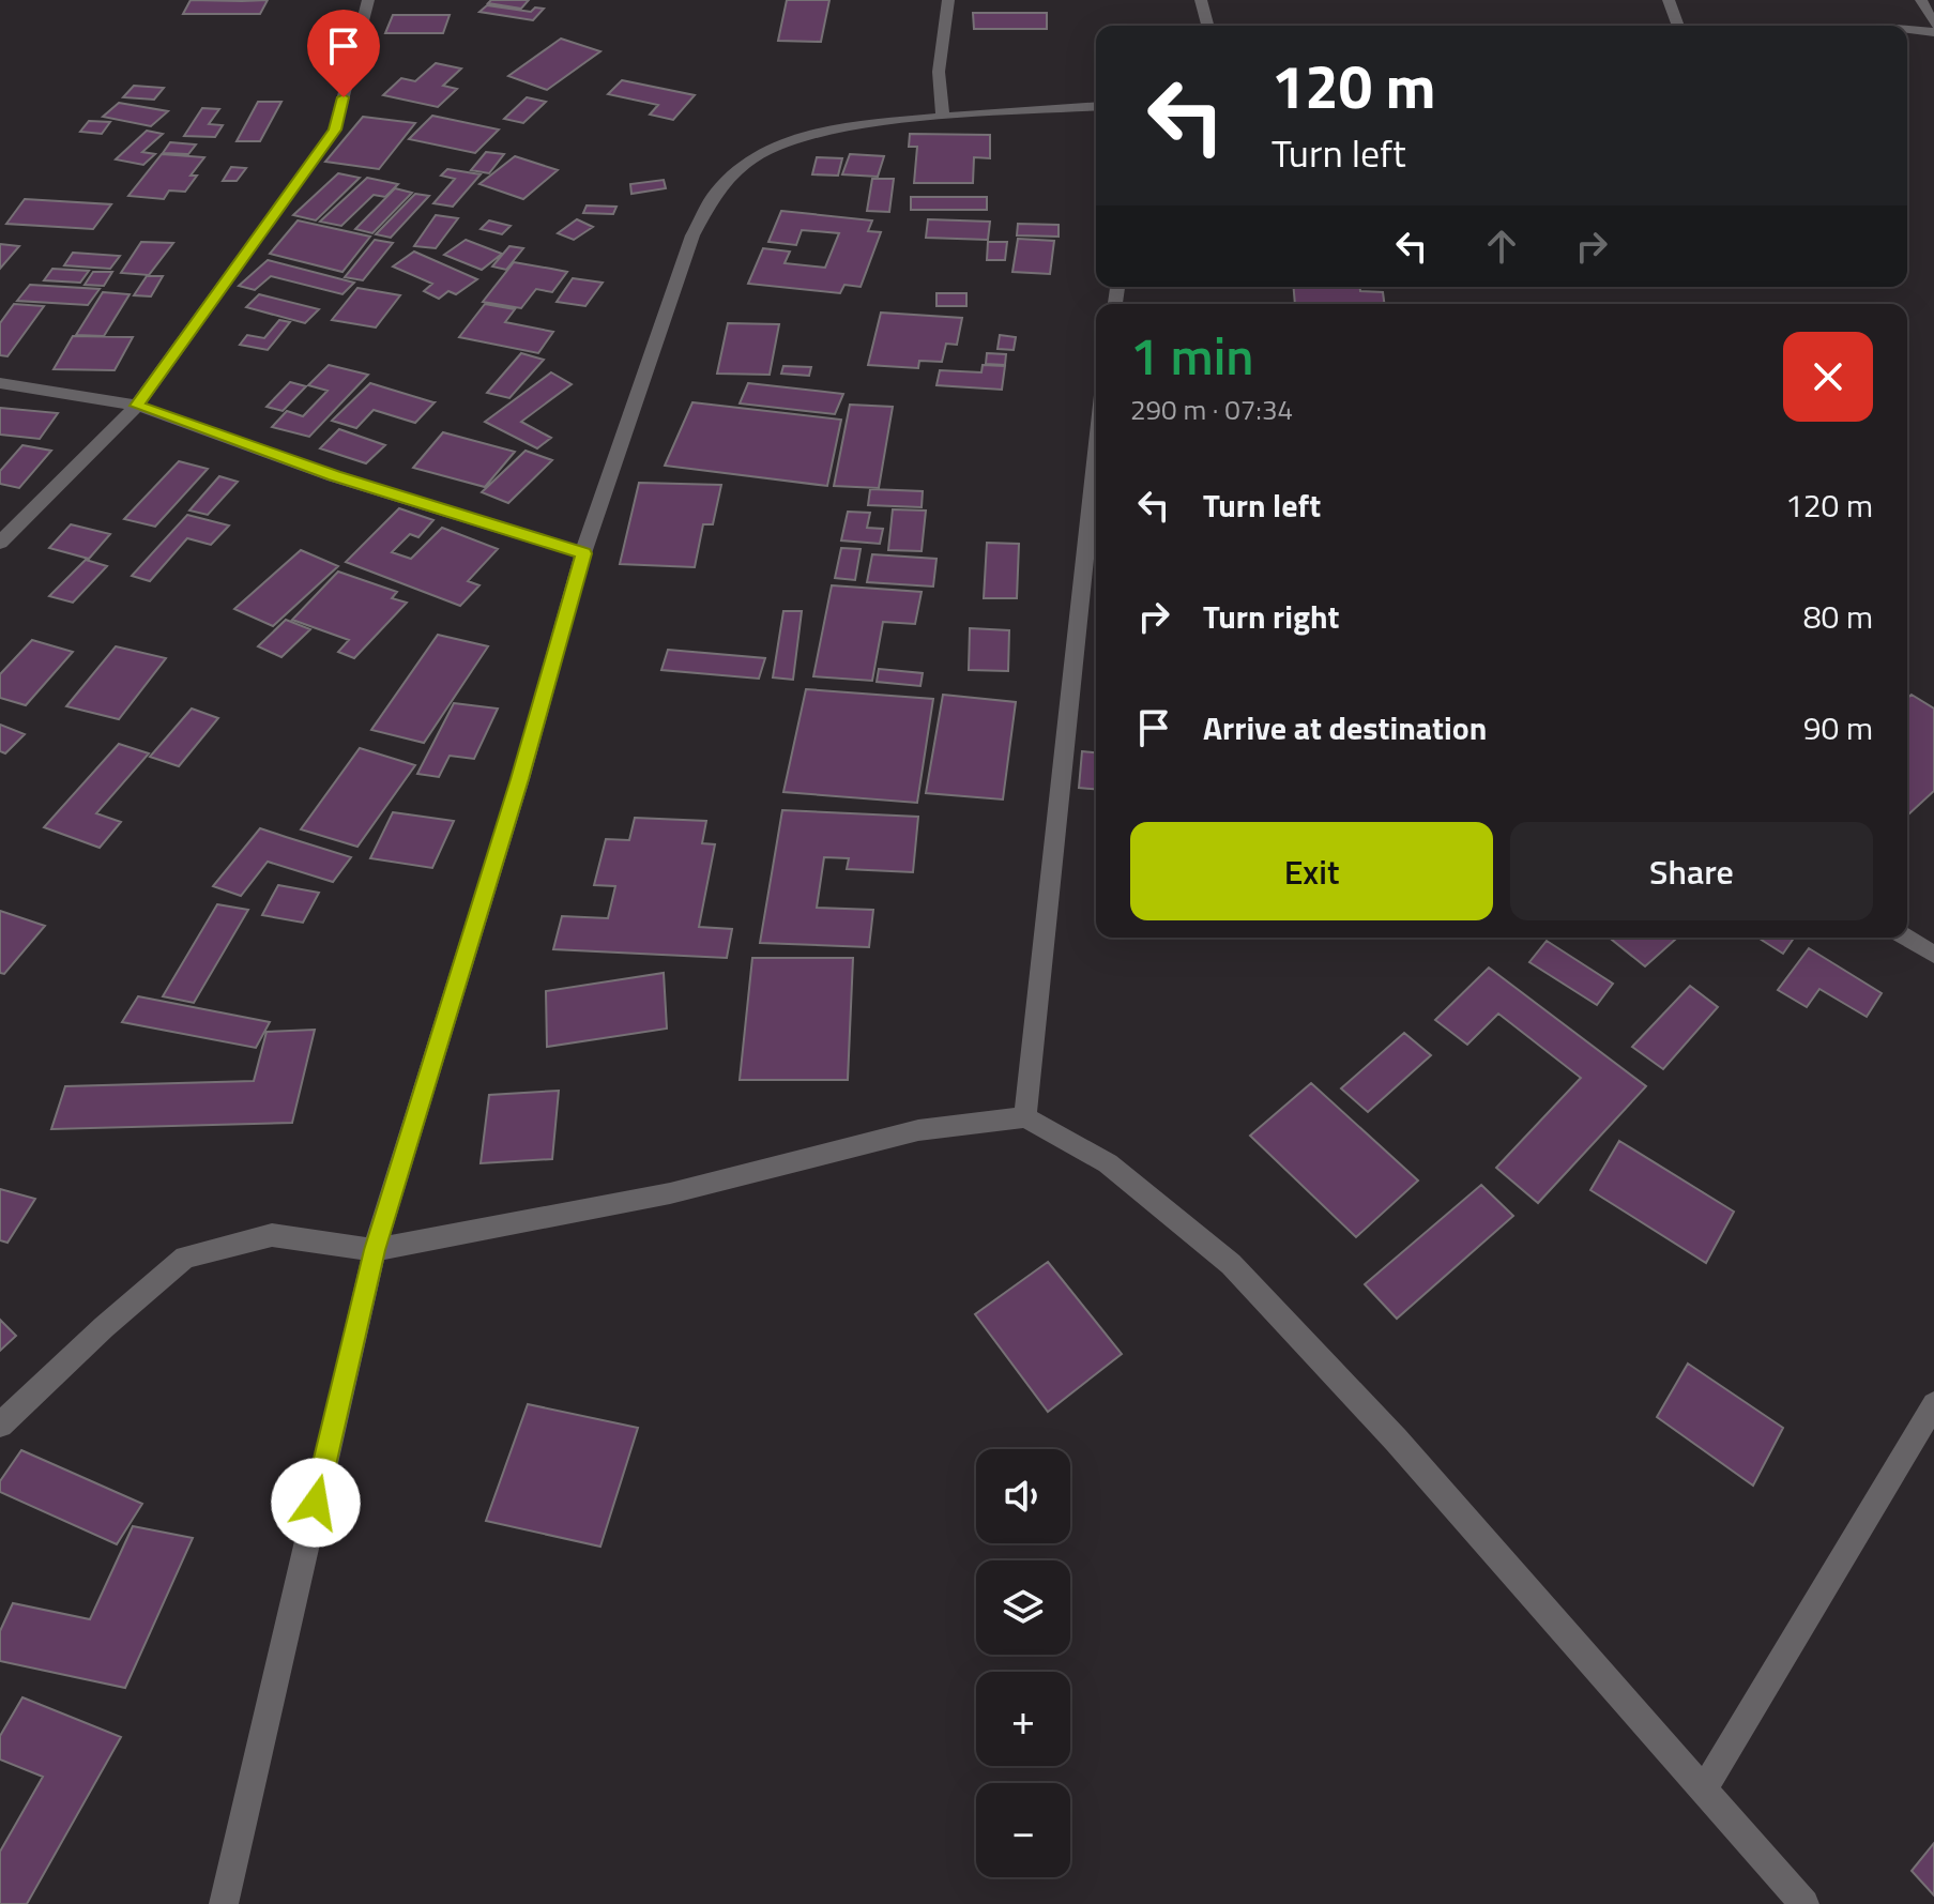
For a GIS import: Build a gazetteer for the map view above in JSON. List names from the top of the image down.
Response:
{
  "page": {
    "turn": ["120 m", "Turn left"],
    "heading": ["1 min", "290 m · 07:34"],
    "list": [
      {
        "name": "Turn left",
        "value": "120 m"
      },
      {
        "name": "Turn right",
        "value": "80 m"
      },
      {
        "name": "Arrive at destination",
        "value": "90 m"
      }
    ],
    "buttons": ["Exit", "Share"],
    "map_buttons": ["+", "−"]
  }
}
